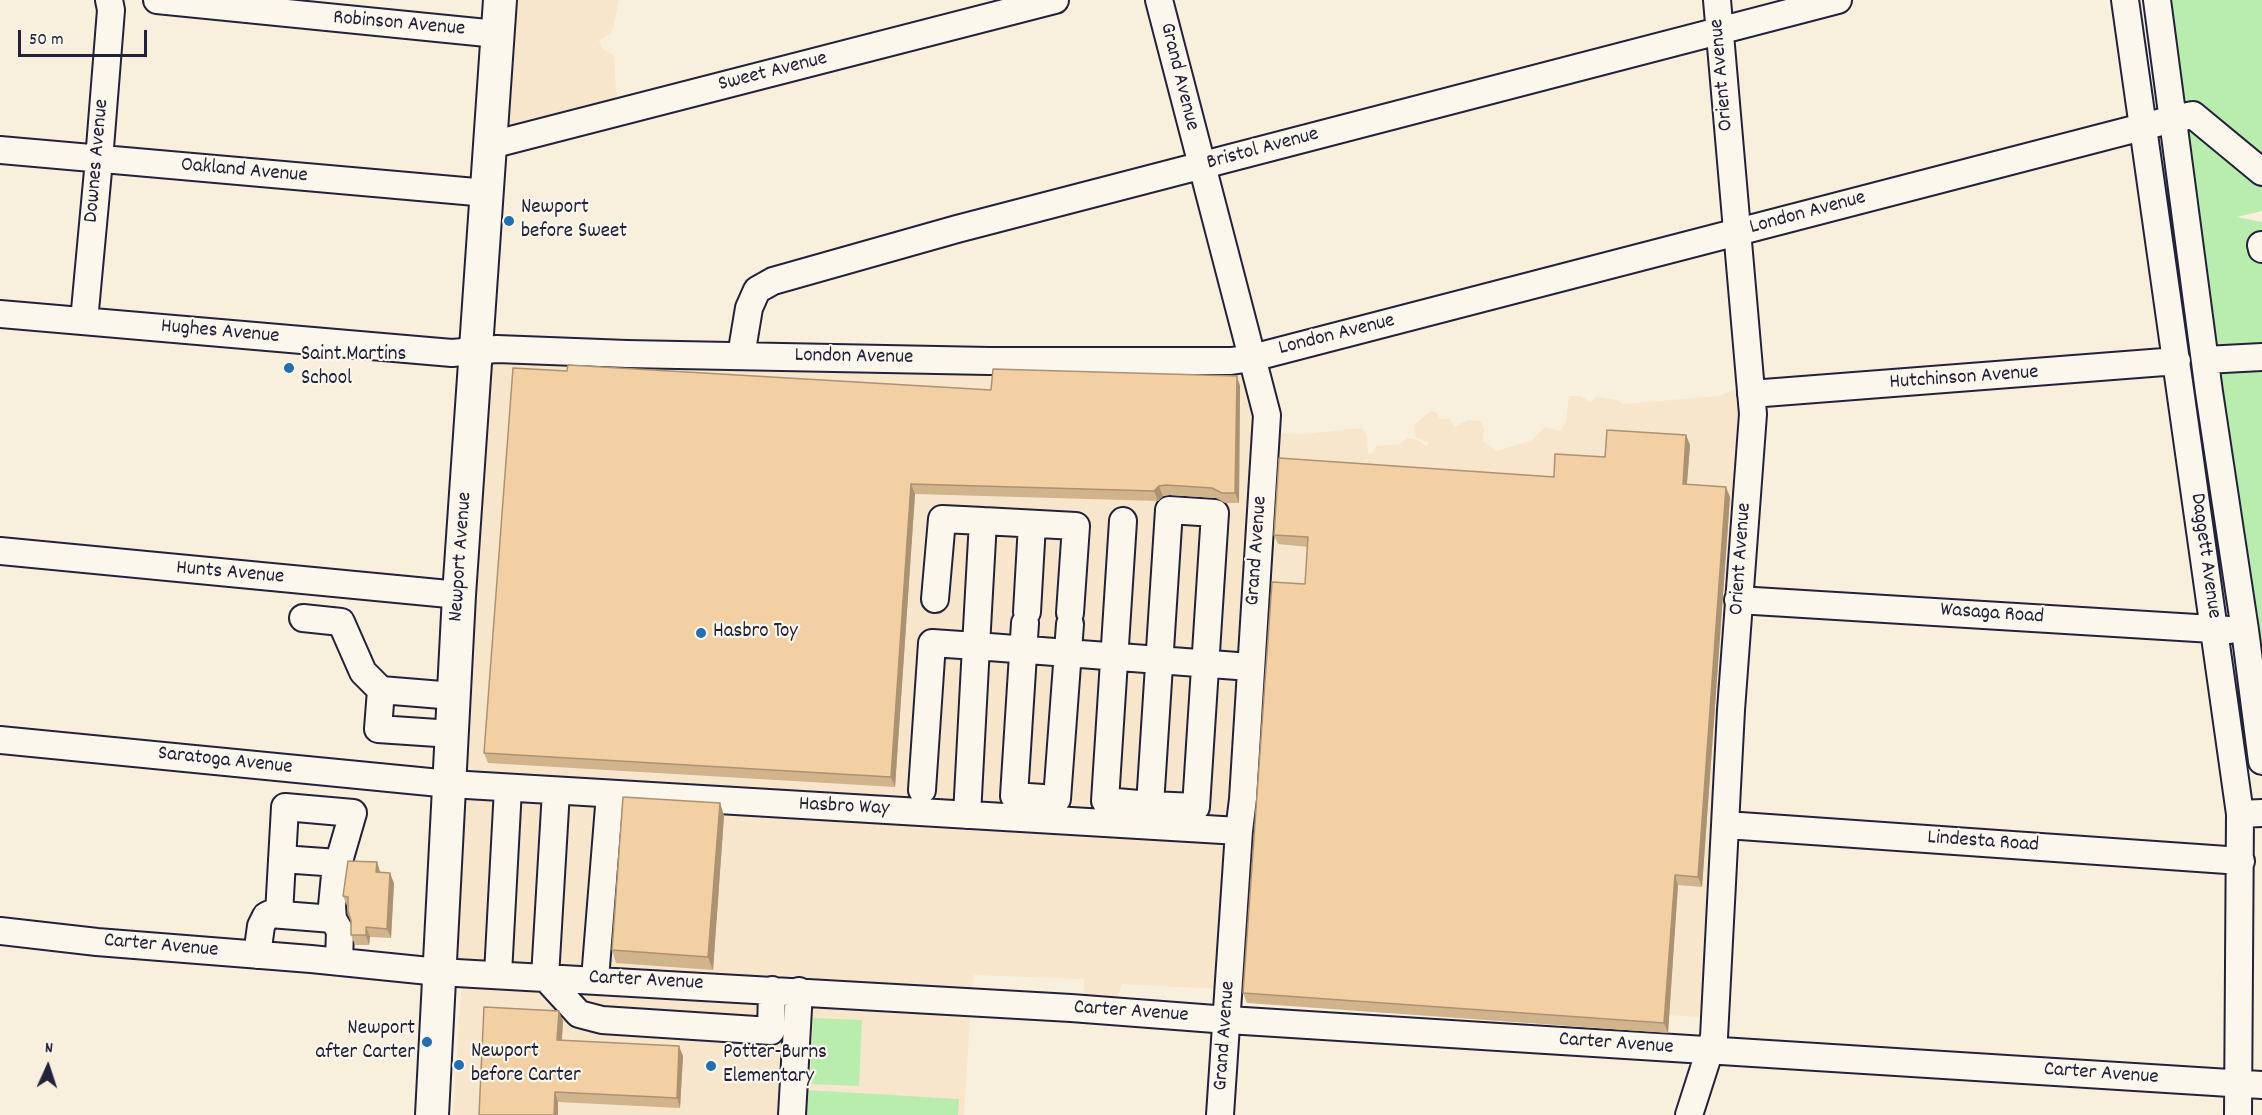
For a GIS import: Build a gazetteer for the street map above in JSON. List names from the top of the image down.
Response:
{
  "streets": {
    "main road": ["Newport Avenue"],
    "street": [
      "Robinson Avenue",
      "Sweet Avenue",
      "Orient Avenue",
      "Grand Avenue",
      "Bristol Avenue",
      "Downes Avenue",
      "Oakland Avenue",
      "London Avenue",
      "Hughes Avenue",
      "Hutchinson Avenue",
      "Daggett Avenue",
      "Hunts Avenue",
      "Wasaga Road",
      "Saratoga Avenue",
      "Hasbro Way",
      "Lindesta Road",
      "Carter Avenue"
    ]
  },
  "crossings": [
    ["Robinson Avenue", "Newport Avenue"],
    ["Sweet Avenue", "Newport Avenue"],
    ["Orient Avenue", "Bristol Avenue"],
    ["Orient Avenue", "London Avenue"],
    ["Orient Avenue", "Hutchinson Avenue"],
    ["Orient Avenue", "Wasaga Road"],
    ["Orient Avenue", "Lindesta Road"],
    ["Orient Avenue", "Carter Avenue"],
    ["Grand Avenue", "Bristol Avenue"],
    ["Grand Avenue", "London Avenue"],
    ["Grand Avenue", "Hasbro Way"],
    ["Grand Avenue", "Carter Avenue"],
    ["Bristol Avenue", "London Avenue"],
    ["Downes Avenue", "Oakland Avenue"],
    ["Downes Avenue", "Hughes Avenue"],
    ["Oakland Avenue", "Newport Avenue"],
    ["London Avenue", "Hughes Avenue"],
    ["London Avenue", "Daggett Avenue"],
    ["London Avenue", "Newport Avenue"],
    ["Hughes Avenue", "Newport Avenue"],
    ["Hutchinson Avenue", "Daggett Avenue"],
    ["Daggett Avenue", "Wasaga Road"],
    ["Daggett Avenue", "Lindesta Road"],
    ["Daggett Avenue", "Carter Avenue"],
    ["Newport Avenue", "Hunts Avenue"],
    ["Newport Avenue", "Saratoga Avenue"],
    ["Newport Avenue", "Hasbro Way"],
    ["Newport Avenue", "Carter Avenue"],
    ["Saratoga Avenue", "Hasbro Way"]
  ],
  "places": [
    "Newport before Sweet",
    "Saint Martins School",
    "Hasbro Toy",
    "Newport after Carter",
    "Newport before Carter",
    "Potter-Burns Elementary"
  ],
  "scale_bar": "50 m",
  "north": "top"
}
